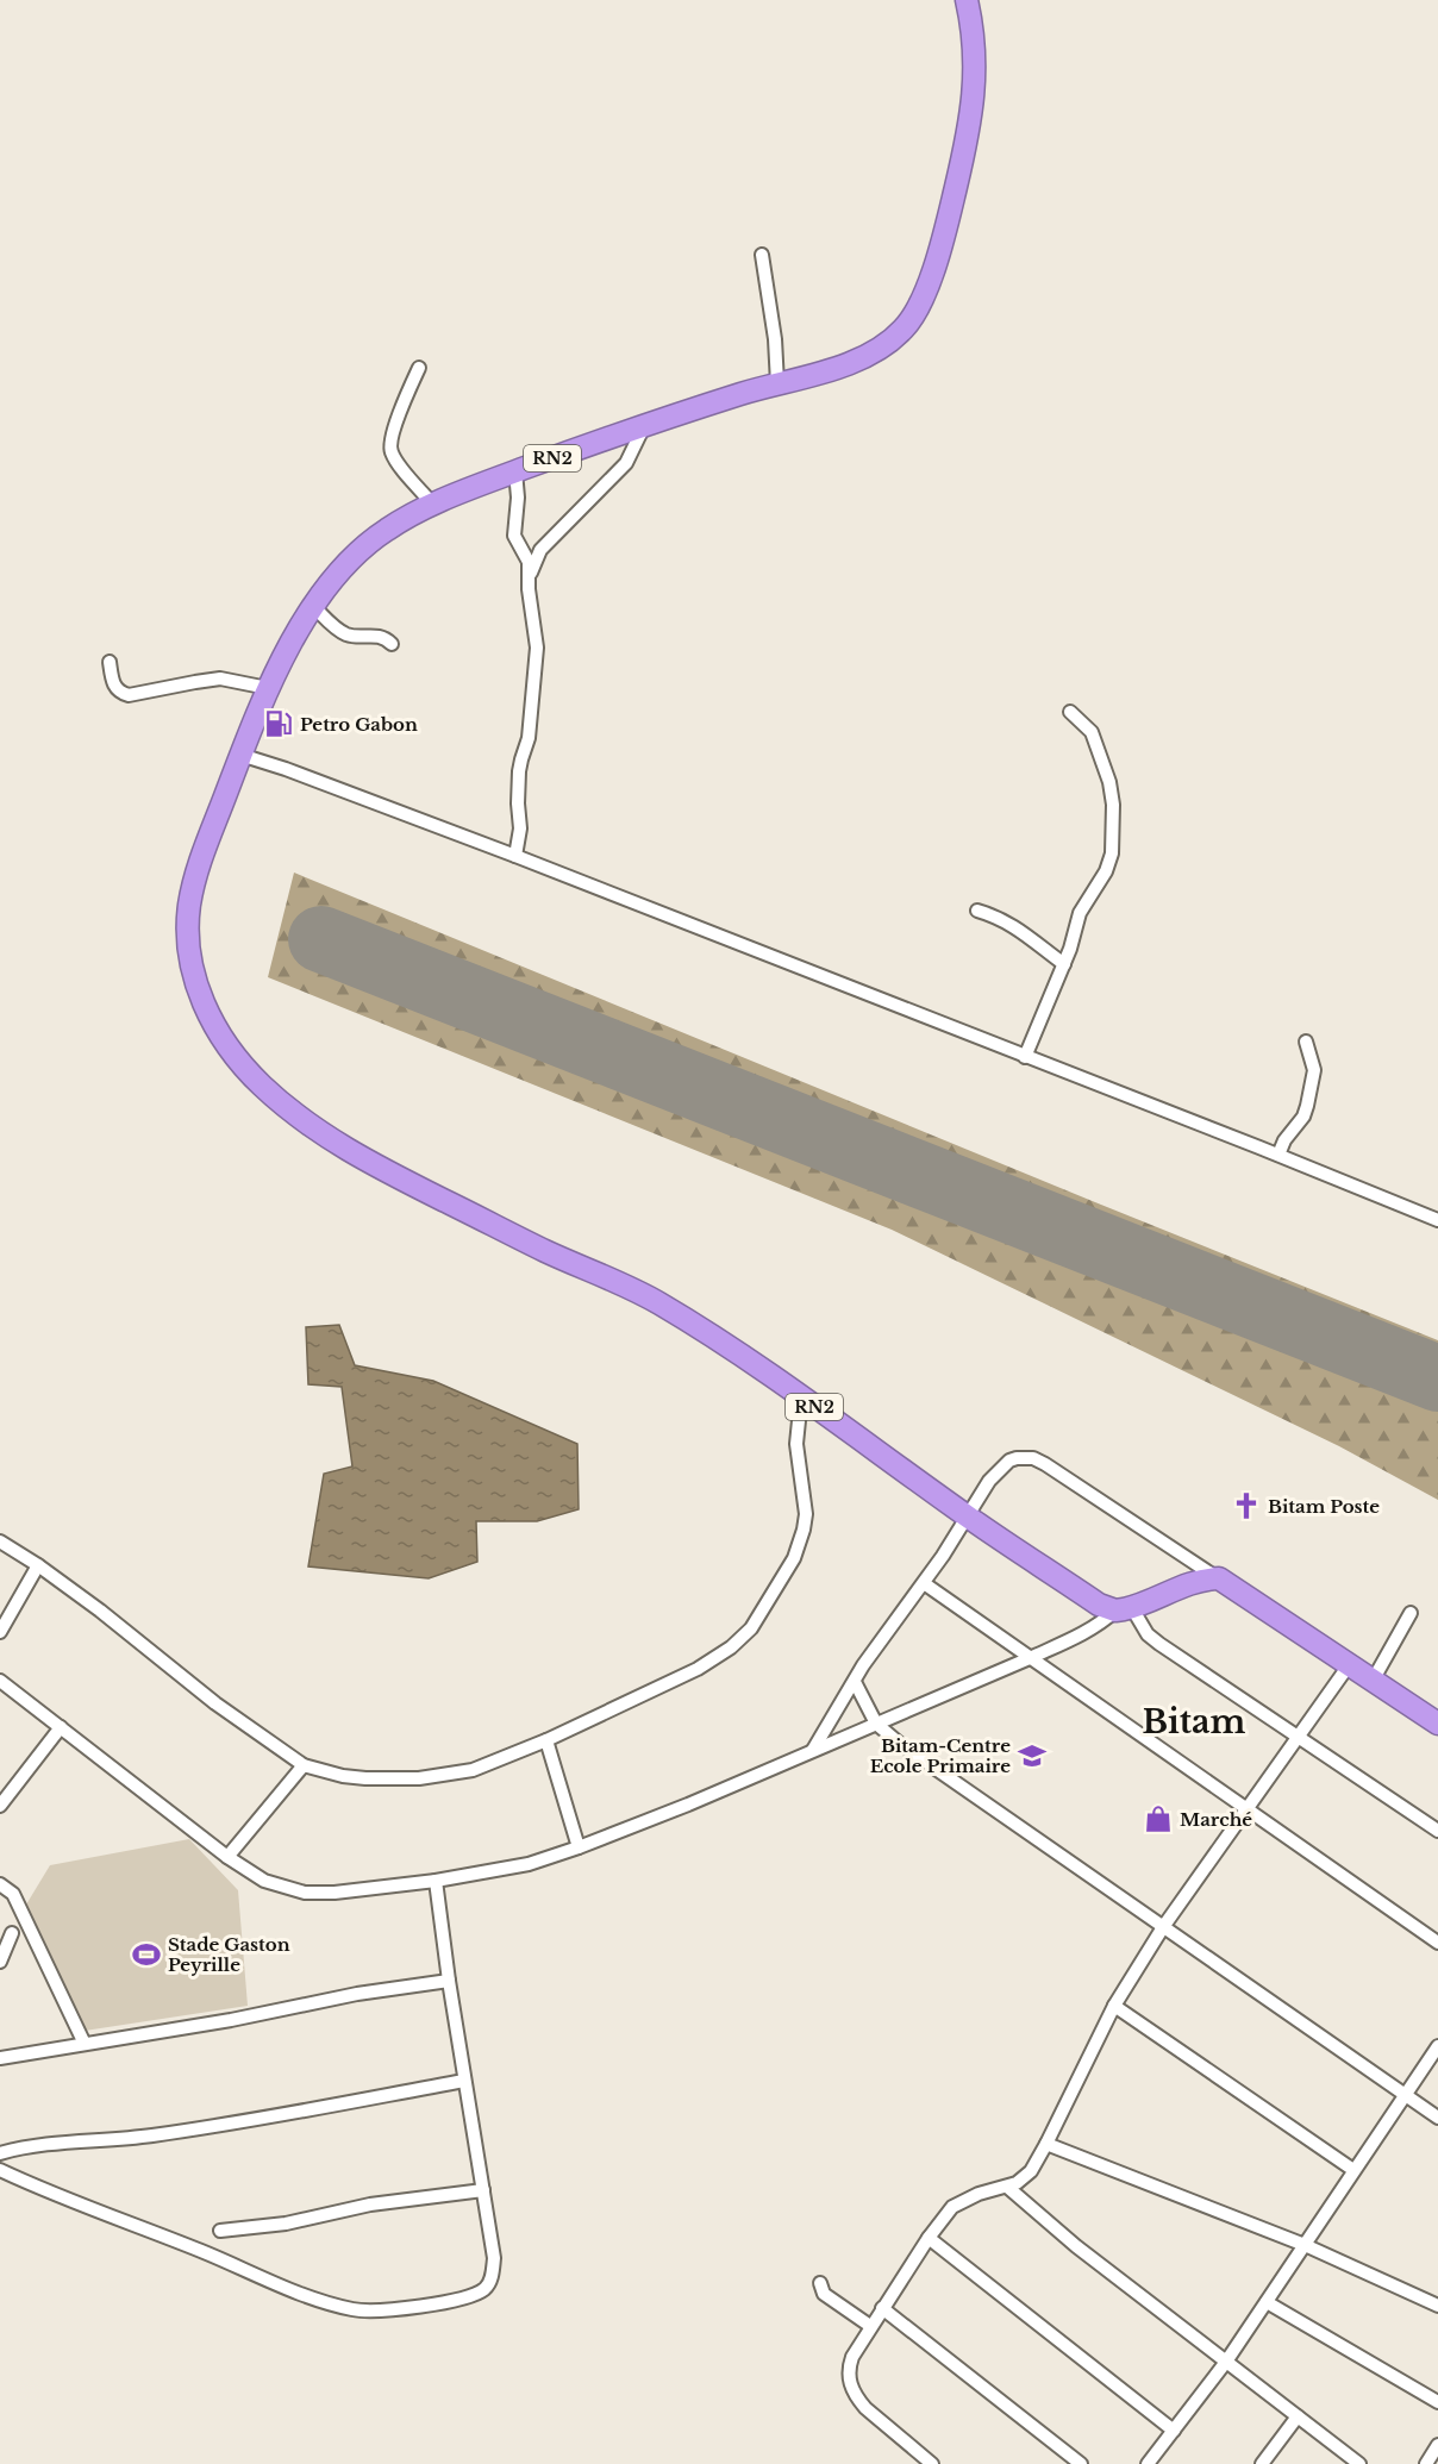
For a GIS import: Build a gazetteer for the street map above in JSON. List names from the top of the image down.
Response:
{
  "streets": {
    "highway": ["RN2"]
  },
  "districts": ["Bitam"],
  "places": {
    "fuel station": ["Petro Gabon"],
    "church": ["Bitam Poste"],
    "school or university": ["Bitam-Centre Ecole Primaire"],
    "shop": ["Marché"],
    "sports": ["Stade Gaston Peyrille"]
  }
}
